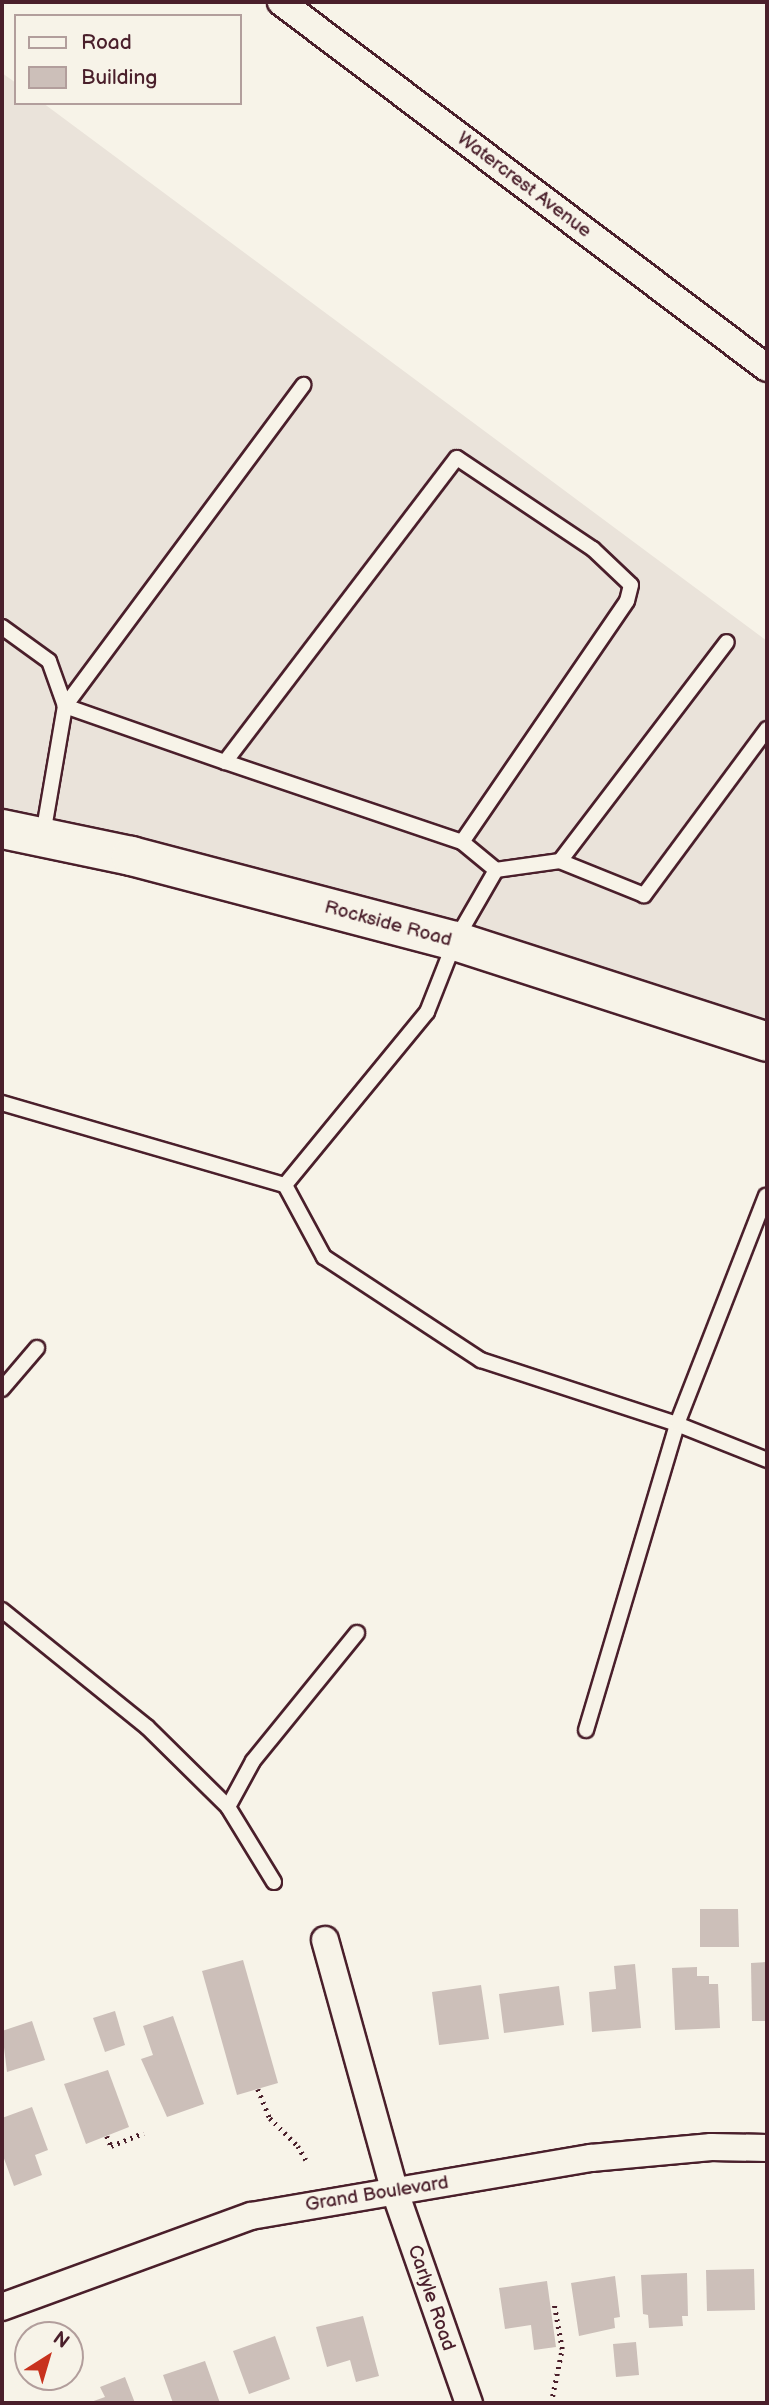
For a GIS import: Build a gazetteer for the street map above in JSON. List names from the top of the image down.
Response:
{
  "streets": {
    "main road": ["Rockside Road"],
    "street": ["Watercrest Avenue", "Grand Boulevard", "Carlyle Road"]
  },
  "crossings": [
    ["Grand Boulevard", "Carlyle Road"]
  ],
  "legend": ["Road", "Building"],
  "north": "top right"
}
